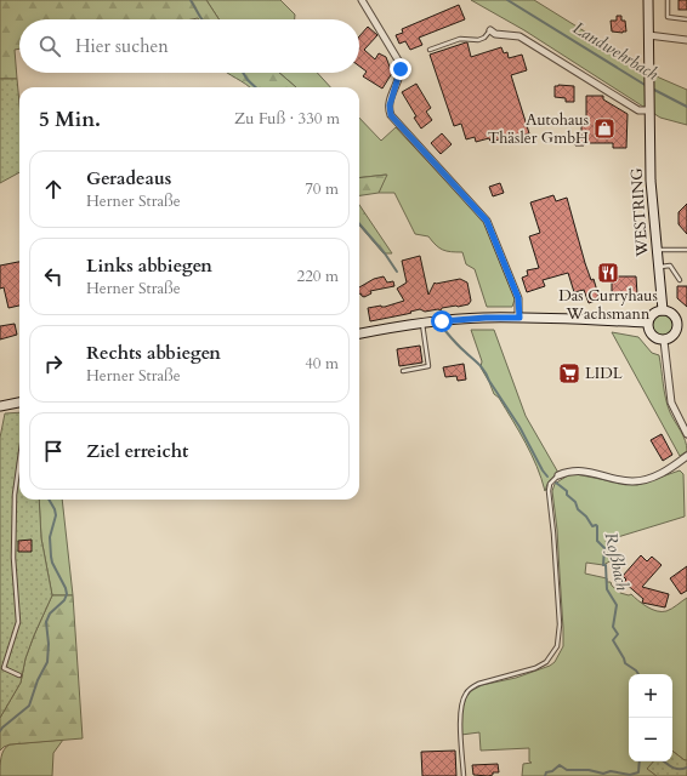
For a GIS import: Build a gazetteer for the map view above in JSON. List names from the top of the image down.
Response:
{
  "streets": {
    "main road": ["WESTRING"]
  },
  "water": ["Landwehrbach", "Roßbach"],
  "places": {
    "shop": ["Autohaus Thäsler GmbH"],
    "restaurant": ["Das Curryhaus Wachsmann"],
    "supermarket": ["LIDL"]
  },
  "page": {
    "search": "Hier suchen",
    "heading": ["5 Min.", "Zu Fuß · 330 m"],
    "list": [
      ["Geradeaus", "Herner Straße", "70 m"],
      ["Links abbiegen", "Herner Straße", "220 m"],
      ["Rechts abbiegen", "Herner Straße", "40 m"],
      "Ziel erreicht"
    ],
    "map_buttons": ["+", "−"]
  }
}
